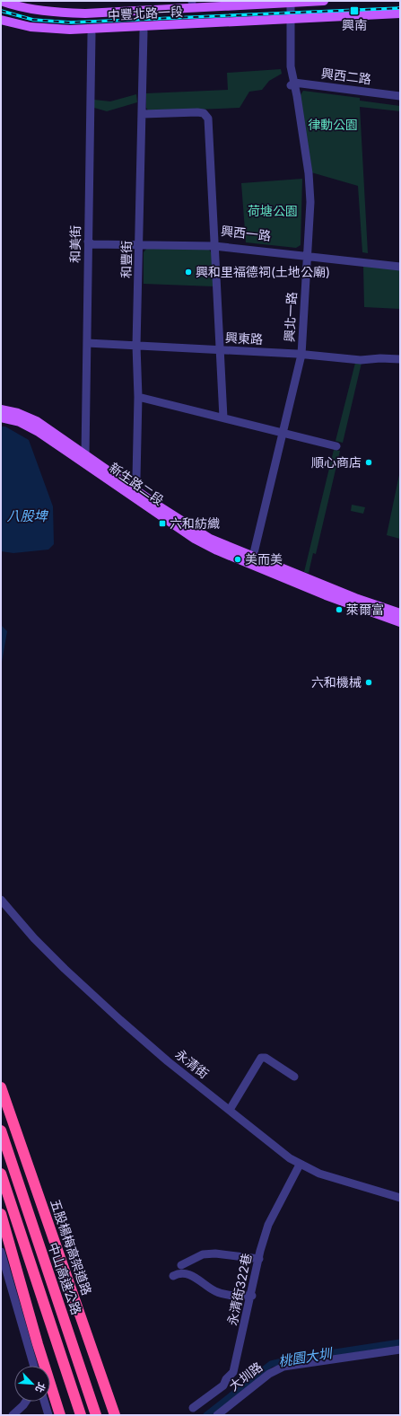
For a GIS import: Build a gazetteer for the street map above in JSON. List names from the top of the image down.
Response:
{
  "streets": {
    "highway": ["五股楊梅高架道路", "中山高速公路"],
    "main road": ["中豐北路一段", "新生路二段"],
    "street": [
      "興西二路",
      "興西一路",
      "和美街",
      "和豐街",
      "興東路",
      "永清街",
      "永清街322巷",
      "大圳路"
    ]
  },
  "crossings": [
    ["興西一路", "和美街"],
    ["興西一路", "和豐街"],
    ["和美街", "興東路"],
    ["和美街", "新生路二段"],
    ["和豐街", "興東路"],
    ["和豐街", "新生路二段"],
    ["永清街", "永清街322巷"]
  ],
  "water": ["八股埤", "桃園大圳"],
  "parks": ["律動公園", "荷塘公園"],
  "places": {
    "transit": ["興南", "六和紡織"],
    "other": [
      "興和里福德祠(土地公廟)",
      "順心商店",
      "美而美",
      "萊爾富",
      "六和機械"
    ]
  },
  "north": "bottom right"
}
